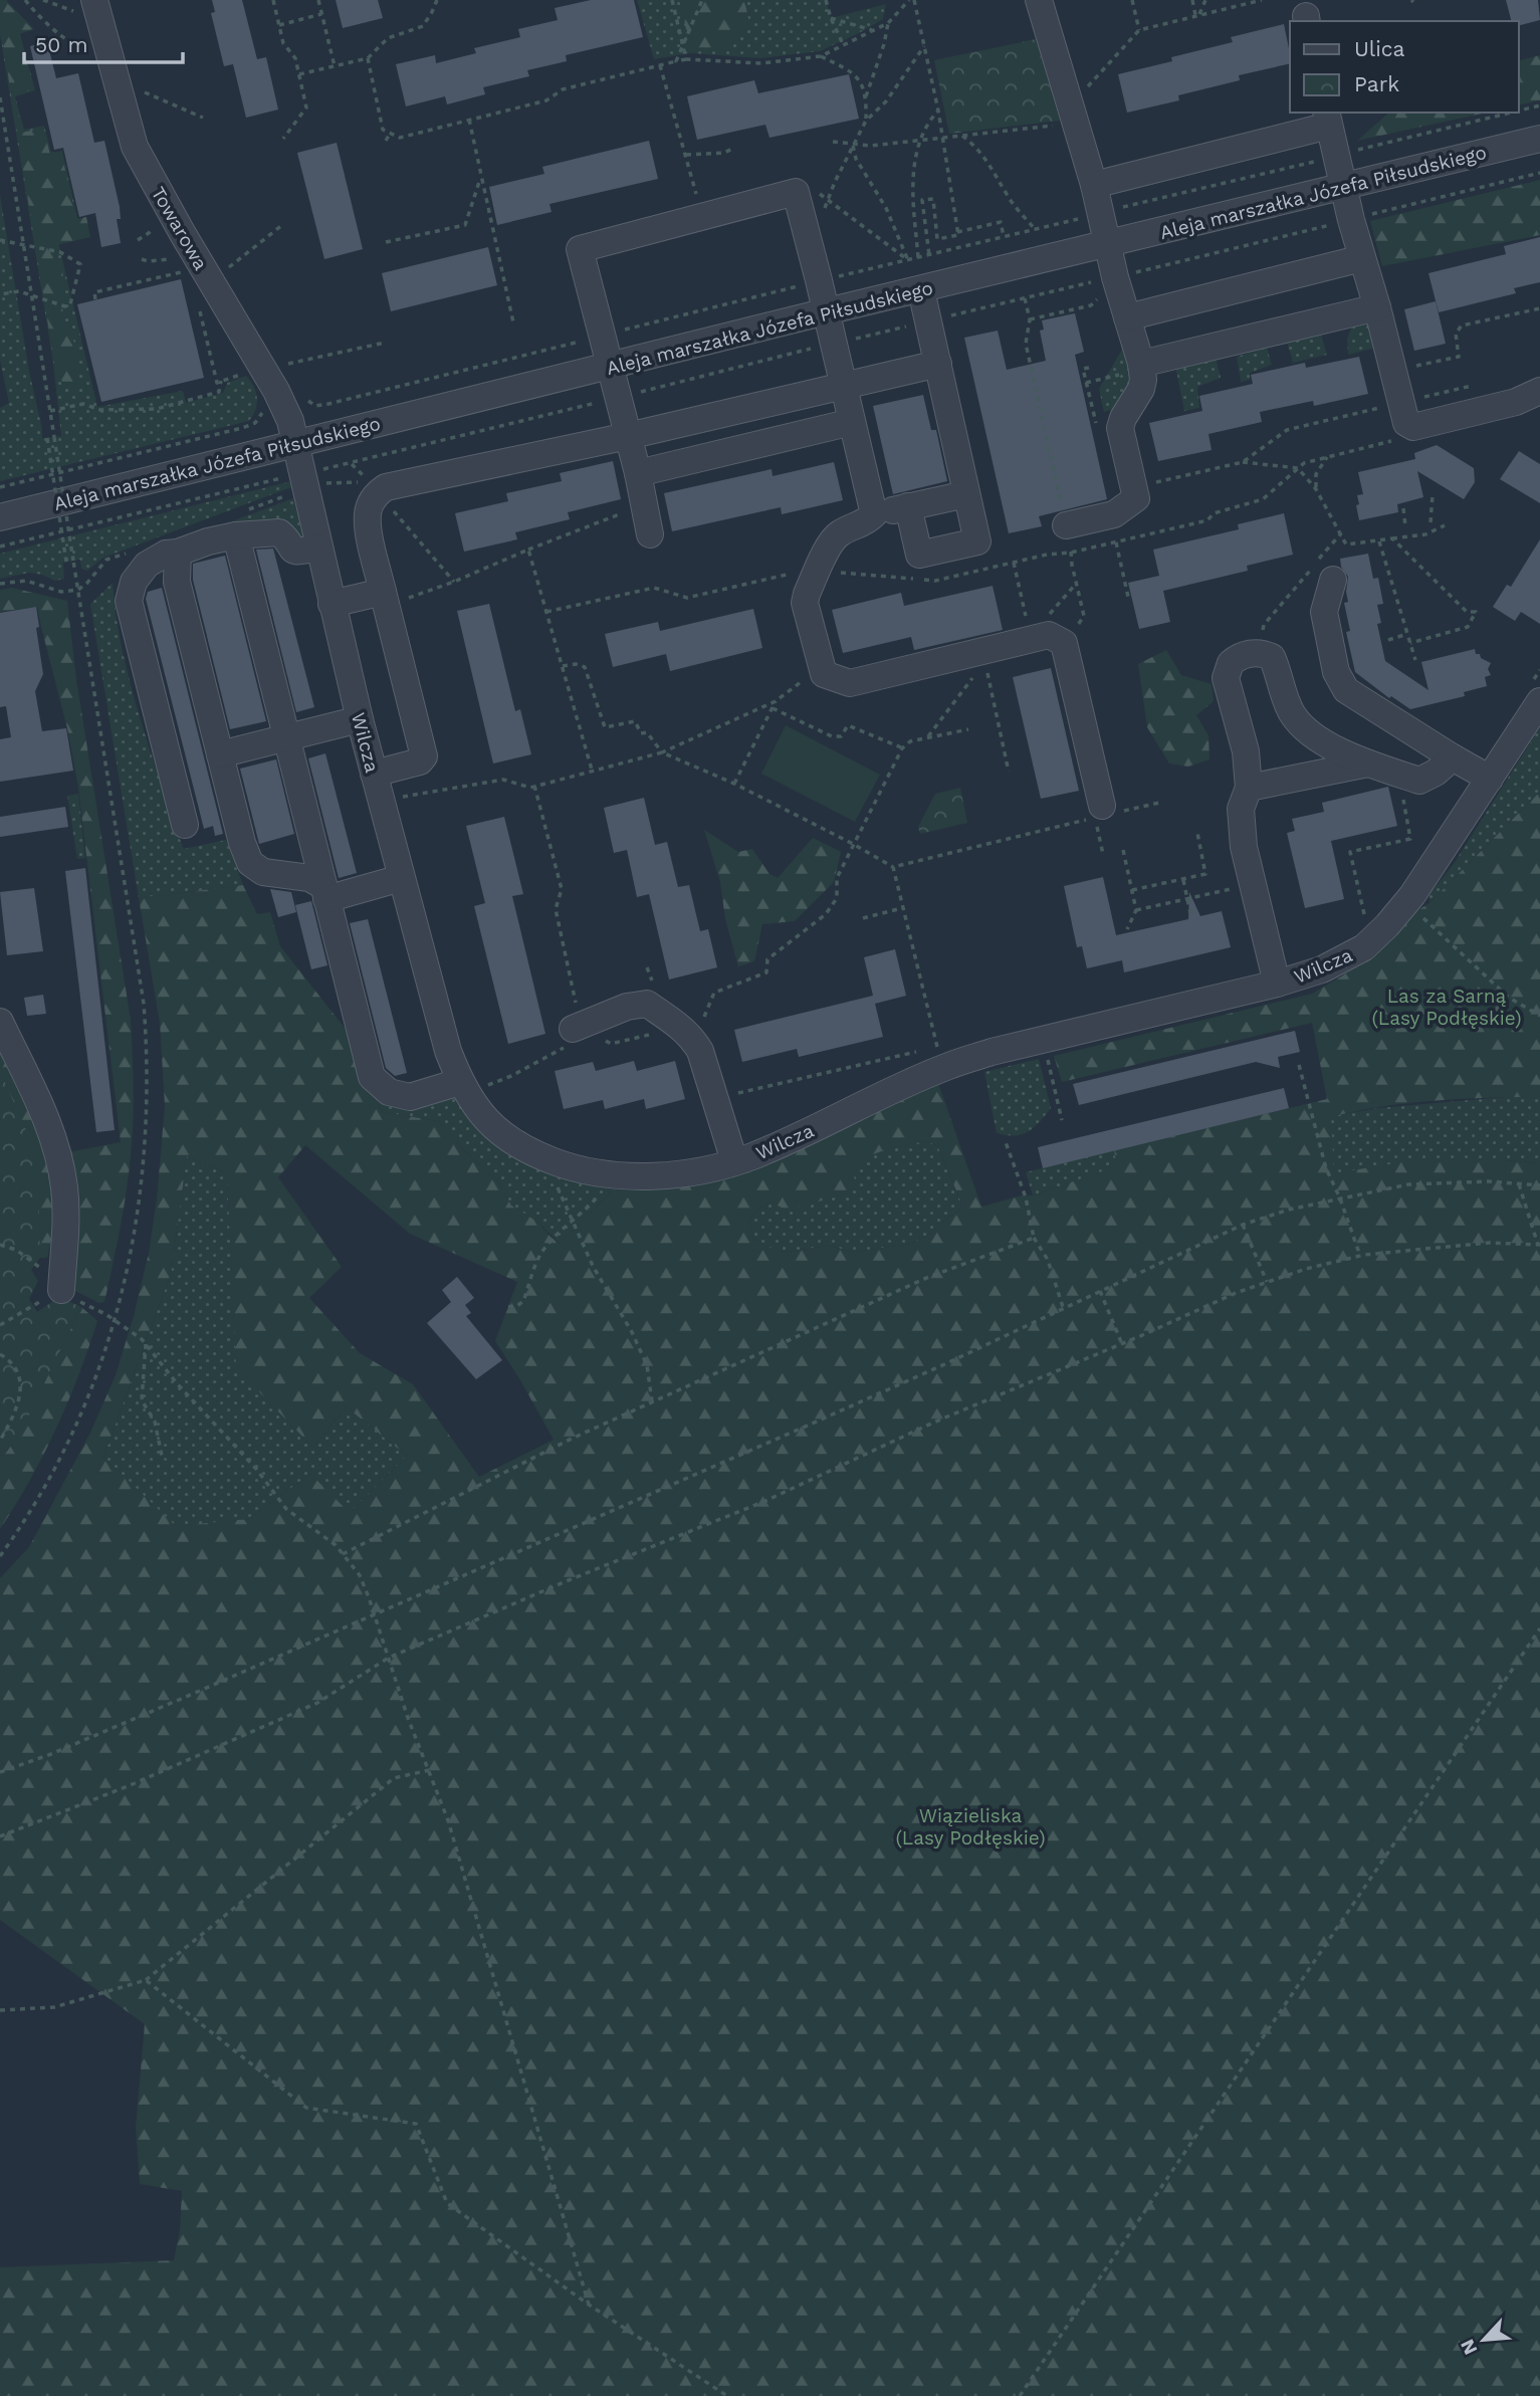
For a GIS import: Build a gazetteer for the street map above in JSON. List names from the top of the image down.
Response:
{
  "streets": {
    "street": ["Aleja marszałka Józefa Piłsudskiego", "Towarowa", "Wilcza"]
  },
  "crossings": [
    ["Aleja marszałka Józefa Piłsudskiego", "Towarowa"],
    ["Towarowa", "Wilcza"]
  ],
  "parks": ["Las za Sarną (Lasy Podłęskie)", "Wiązieliska (Lasy Podłęskie)"],
  "legend": ["Ulica", "Park"],
  "scale_bar": "50 m",
  "north": "bottom left"
}
